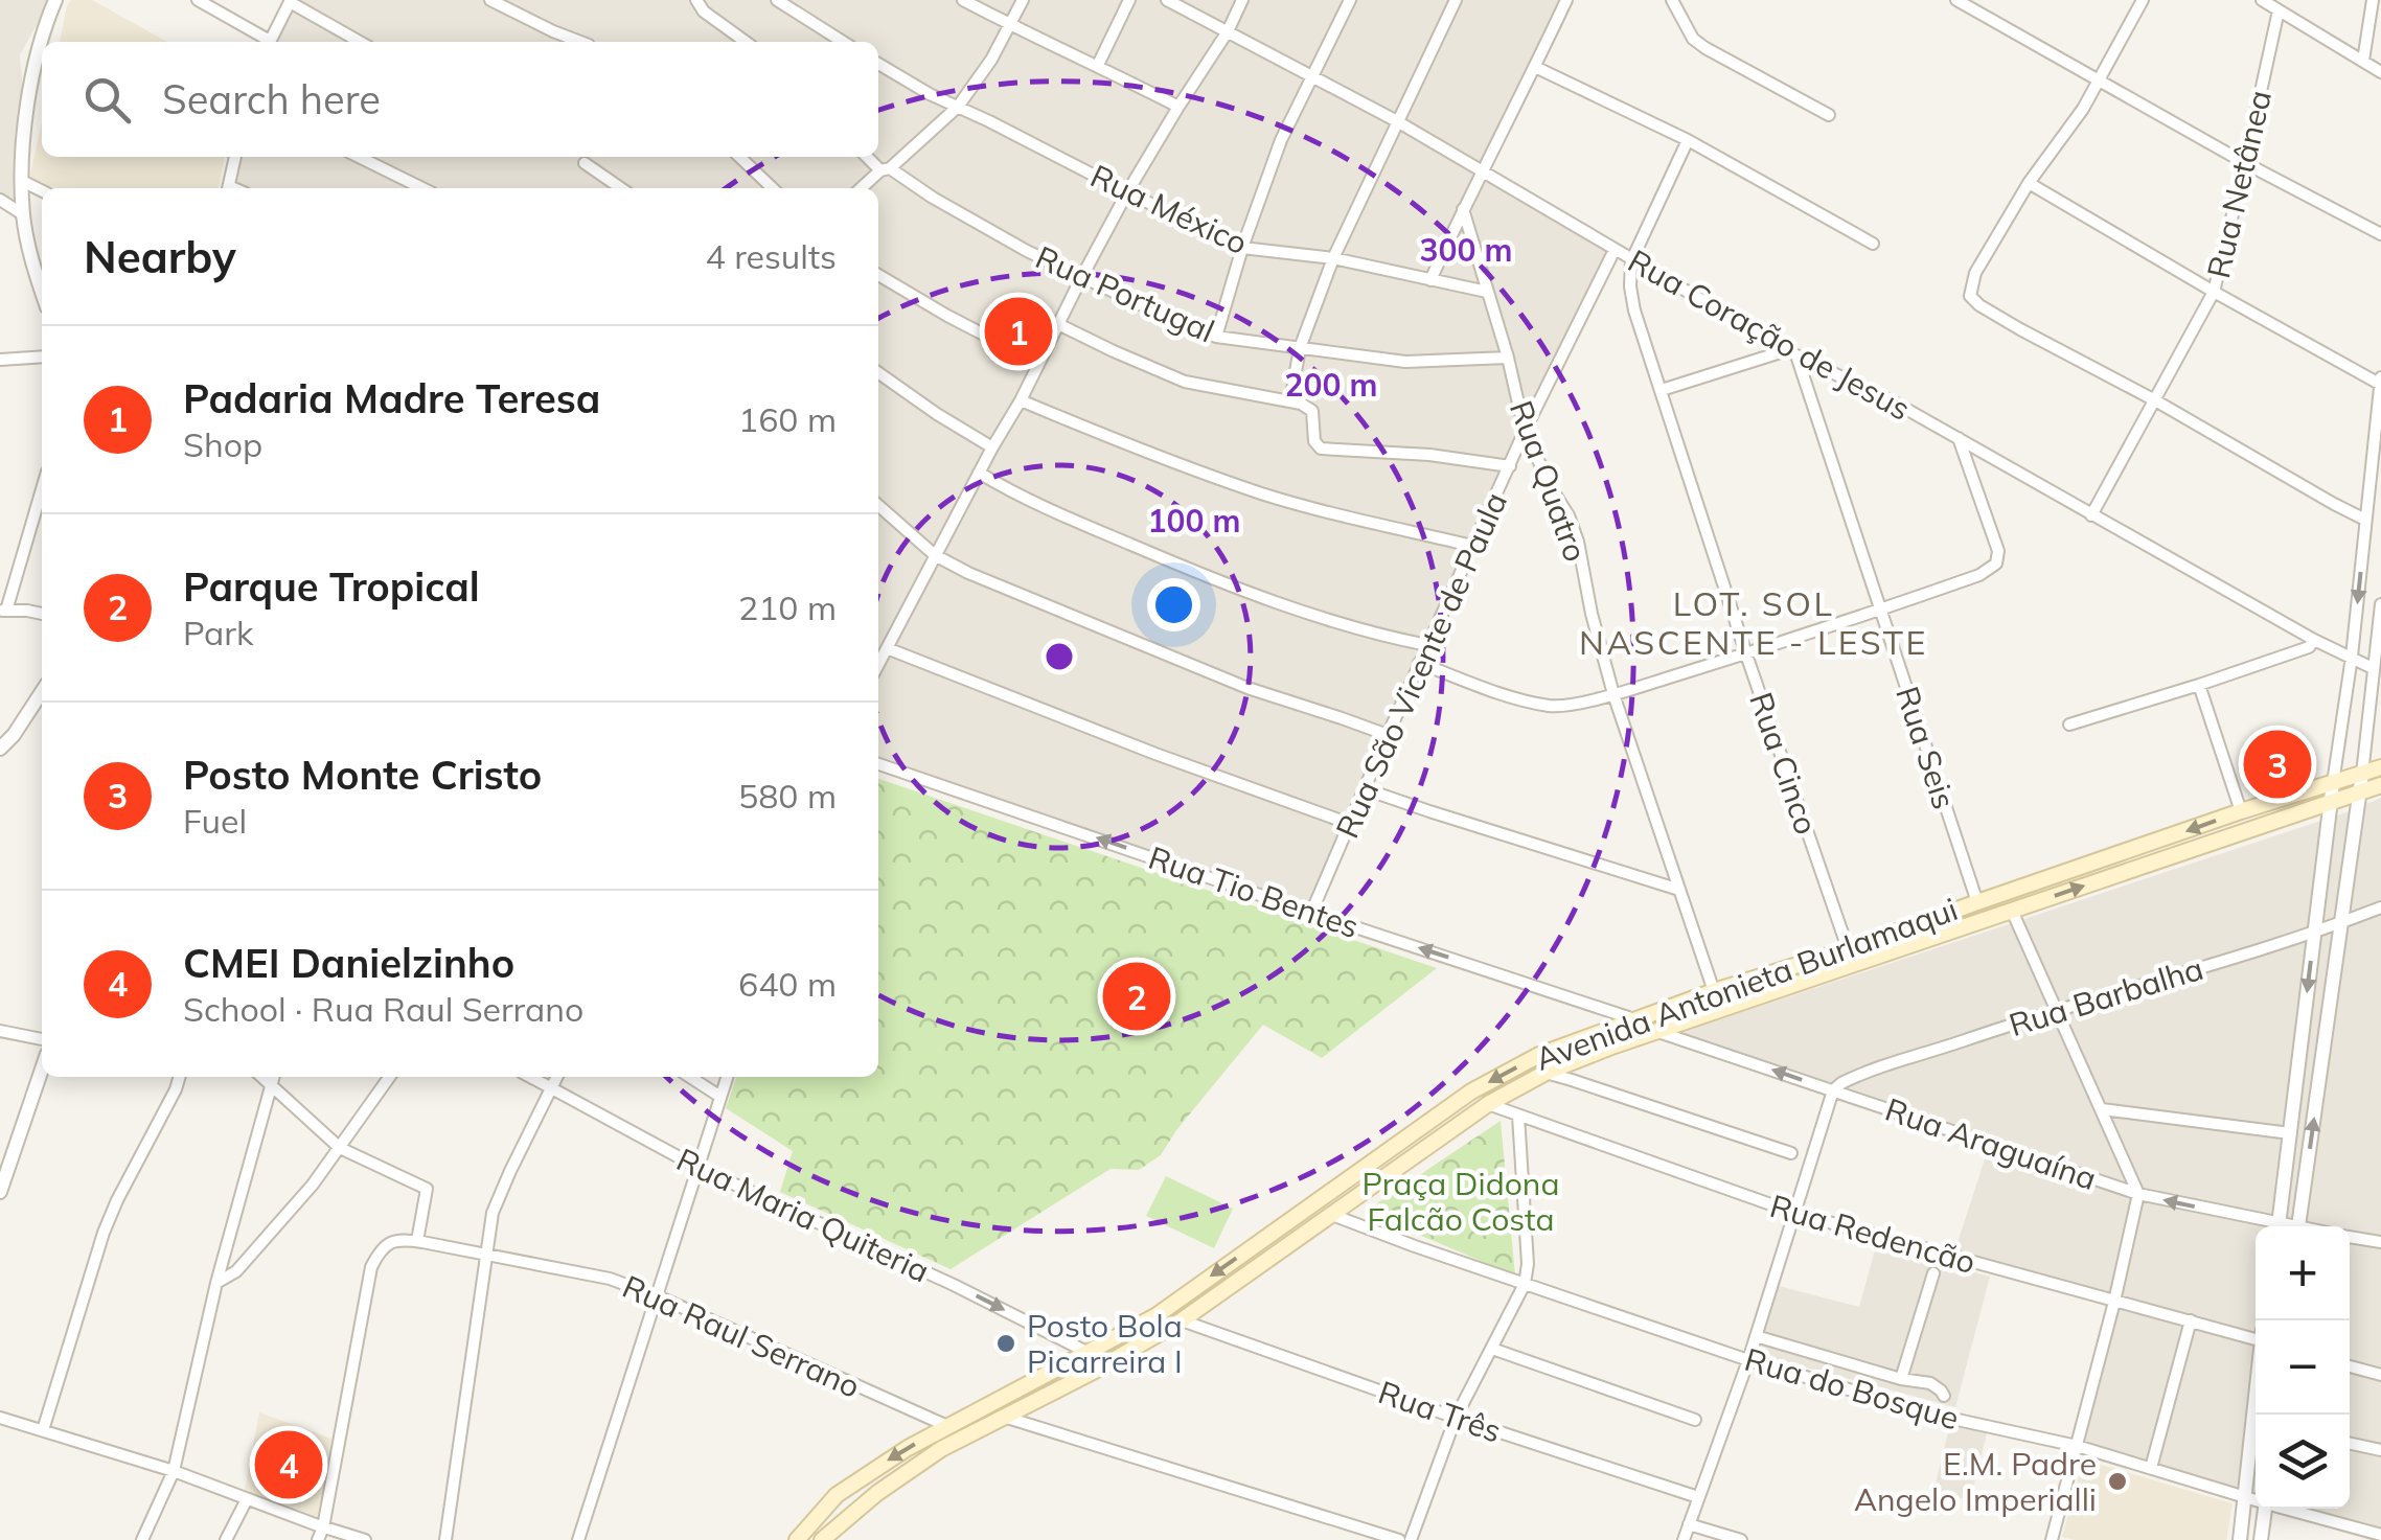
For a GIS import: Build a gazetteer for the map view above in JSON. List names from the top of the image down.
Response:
{
  "streets": {
    "main road": ["Avenida Antonieta Burlamaqui"],
    "street": [
      "Rua Netânea",
      "Rua México",
      "Rua Portugal",
      "Rua Coração de Jesus",
      "Rua Quatro",
      "Rua São Vicente de Paula",
      "Rua Seis",
      "Rua Cinco",
      "Rua Tio Bentes",
      "Rua Barbalha",
      "Rua Araguaína",
      "Rua Maria Quiteria",
      "Rua Redencão",
      "Rua Raul Serrano",
      "Rua do Bosque",
      "Rua Três"
    ]
  },
  "crossings": [
    ["Rua Netânea", "Rua Coração de Jesus"],
    ["Rua México", "Rua Quatro"],
    ["Rua Portugal", "Rua Quatro"],
    ["Rua Coração de Jesus", "Rua São Vicente de Paula"],
    ["Rua Coração de Jesus", "Rua Seis"],
    ["Rua Coração de Jesus", "Rua Cinco"],
    ["Rua Quatro", "Rua São Vicente de Paula"],
    ["Rua Quatro", "Avenida Antonieta Burlamaqui"],
    ["Rua São Vicente de Paula", "Rua Tio Bentes"],
    ["Rua Seis", "Avenida Antonieta Burlamaqui"],
    ["Rua Cinco", "Avenida Antonieta Burlamaqui"],
    ["Rua Tio Bentes", "Avenida Antonieta Burlamaqui"],
    ["Avenida Antonieta Burlamaqui", "Rua Araguaína"],
    ["Avenida Antonieta Burlamaqui", "Rua Maria Quiteria"],
    ["Avenida Antonieta Burlamaqui", "Rua Redencão"],
    ["Avenida Antonieta Burlamaqui", "Rua Raul Serrano"],
    ["Avenida Antonieta Burlamaqui", "Rua do Bosque"],
    ["Avenida Antonieta Burlamaqui", "Rua Três"],
    ["Rua Barbalha", "Rua Araguaína"]
  ],
  "one_way": ["Rua Tio Bentes", "Rua Maria Quiteria"],
  "districts": ["LOT. SOL NASCENTE - LESTE"],
  "parks": ["Praça Didona Falcão Costa"],
  "places": ["Posto Bola Picarreira I", "E.M. Padre Angelo Imperialli"],
  "page": {
    "search": "Search here",
    "heading": ["Nearby", "4 results"],
    "pins": [
      "1",
      "3",
      "2",
      "4"
    ],
    "list": [
      {
        "mark": "1",
        "name": "Padaria Madre Teresa",
        "note": "Shop",
        "value": "160 m"
      },
      {
        "mark": "2",
        "name": "Parque Tropical",
        "note": "Park",
        "value": "210 m"
      },
      {
        "mark": "3",
        "name": "Posto Monte Cristo",
        "note": "Fuel",
        "value": "580 m"
      },
      {
        "mark": "4",
        "name": "CMEI Danielzinho",
        "note": "School · Rua Raul Serrano",
        "value": "640 m"
      }
    ],
    "map_buttons": ["+", "−"]
  },
  "rings": ["300 m", "200 m", "100 m"]
}
